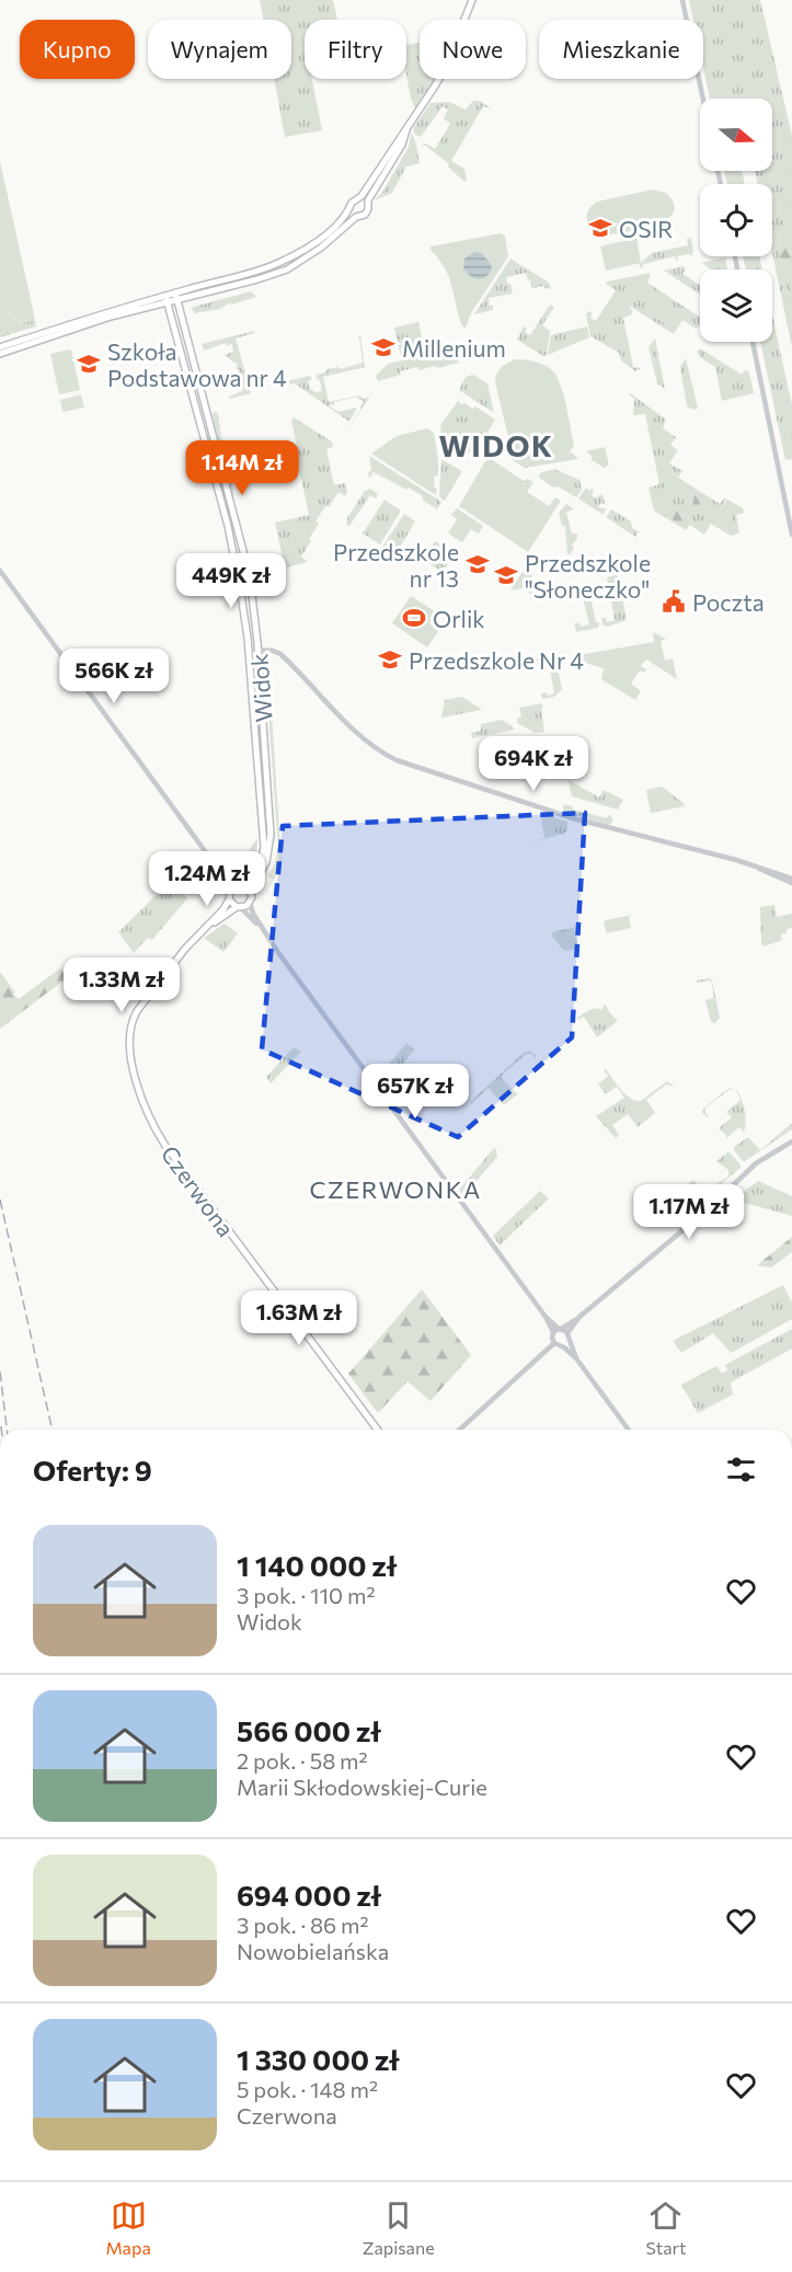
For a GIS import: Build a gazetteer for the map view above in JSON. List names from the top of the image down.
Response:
{
  "streets": {
    "main road": ["Widok", "Czerwona"]
  },
  "crossings": [
    ["Widok", "Czerwona"]
  ],
  "districts": ["WIDOK", "CZERWONKA"],
  "places": {
    "school or university": [
      "OSIR",
      "Millenium",
      "Szkoła Podstawowa nr 4",
      "Przedszkole nr 13",
      "Przedszkole \"Słoneczko\"",
      "Przedszkole Nr 4"
    ],
    "public building": ["Poczta"],
    "sports": ["Orlik"]
  },
  "north": "right",
  "page": {
    "chip": [
      "Kupno",
      "Wynajem",
      "Filtry",
      "Nowe",
      "Mieszkanie"
    ],
    "price": [
      "1.14M zł",
      "449K zł",
      "566K zł",
      "694K zł",
      "1.24M zł",
      "1.33M zł",
      "657K zł",
      "1.17M zł",
      "1.63M zł"
    ],
    "heading": "Oferty: 9",
    "list": [
      {
        "name": "1 140 000 zł",
        "note": "3 pok. · 110 m² · Widok"
      },
      {
        "name": "566 000 zł",
        "note": "2 pok. · 58 m² · Marii Skłodowskiej-Curie"
      },
      {
        "name": "694 000 zł",
        "note": "3 pok. · 86 m² · Nowobielańska"
      },
      {
        "name": "1 330 000 zł",
        "note": "5 pok. · 148 m² · Czerwona"
      }
    ],
    "tabs": ["Mapa", "Zapisane", "Start"]
  }
}
